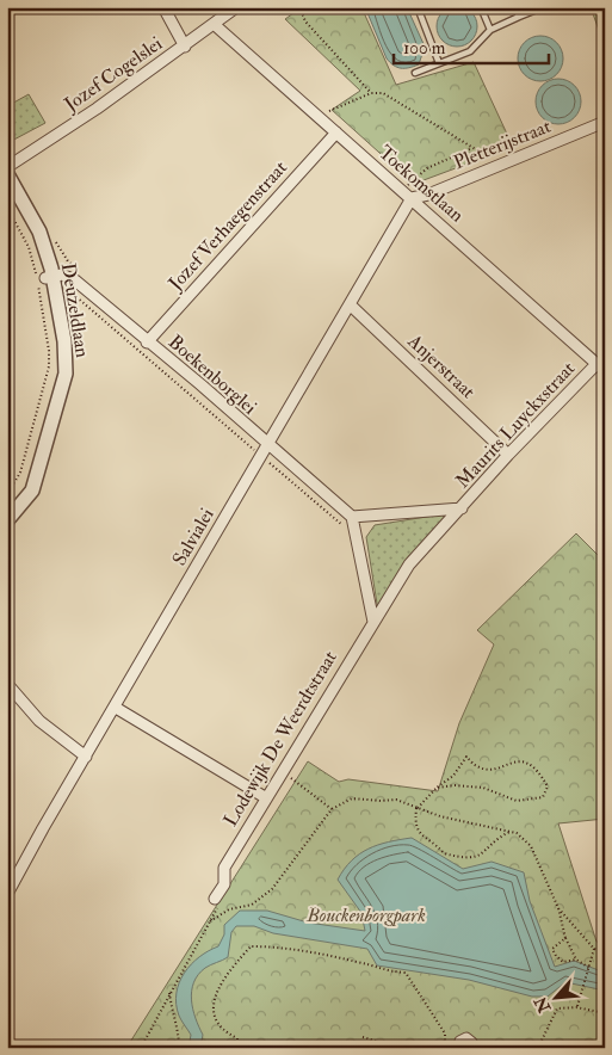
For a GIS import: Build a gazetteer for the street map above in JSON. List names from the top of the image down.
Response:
{
  "streets": {
    "street": [
      "Jozef Cogelslei",
      "Pletterijstraat",
      "Toekomstlaan",
      "Jozef Verhaegenstraat",
      "Deuzeldlaan",
      "Anjerstraat",
      "Boekenborglei",
      "Maurits Luyckxstraat",
      "Salvialei",
      "Lodewijk De Weerdtstraat"
    ]
  },
  "crossings": [
    ["Jozef Cogelslei", "Toekomstlaan"],
    ["Pletterijstraat", "Toekomstlaan"],
    ["Pletterijstraat", "Salvialei"],
    ["Toekomstlaan", "Jozef Verhaegenstraat"],
    ["Toekomstlaan", "Maurits Luyckxstraat"],
    ["Toekomstlaan", "Salvialei"],
    ["Jozef Verhaegenstraat", "Boekenborglei"],
    ["Deuzeldlaan", "Boekenborglei"],
    ["Anjerstraat", "Maurits Luyckxstraat"],
    ["Anjerstraat", "Salvialei"],
    ["Boekenborglei", "Salvialei"],
    ["Maurits Luyckxstraat", "Lodewijk De Weerdtstraat"]
  ],
  "parks": ["Bouckenborgpark"],
  "scale_bar": "100 m",
  "north": "bottom left"
}
